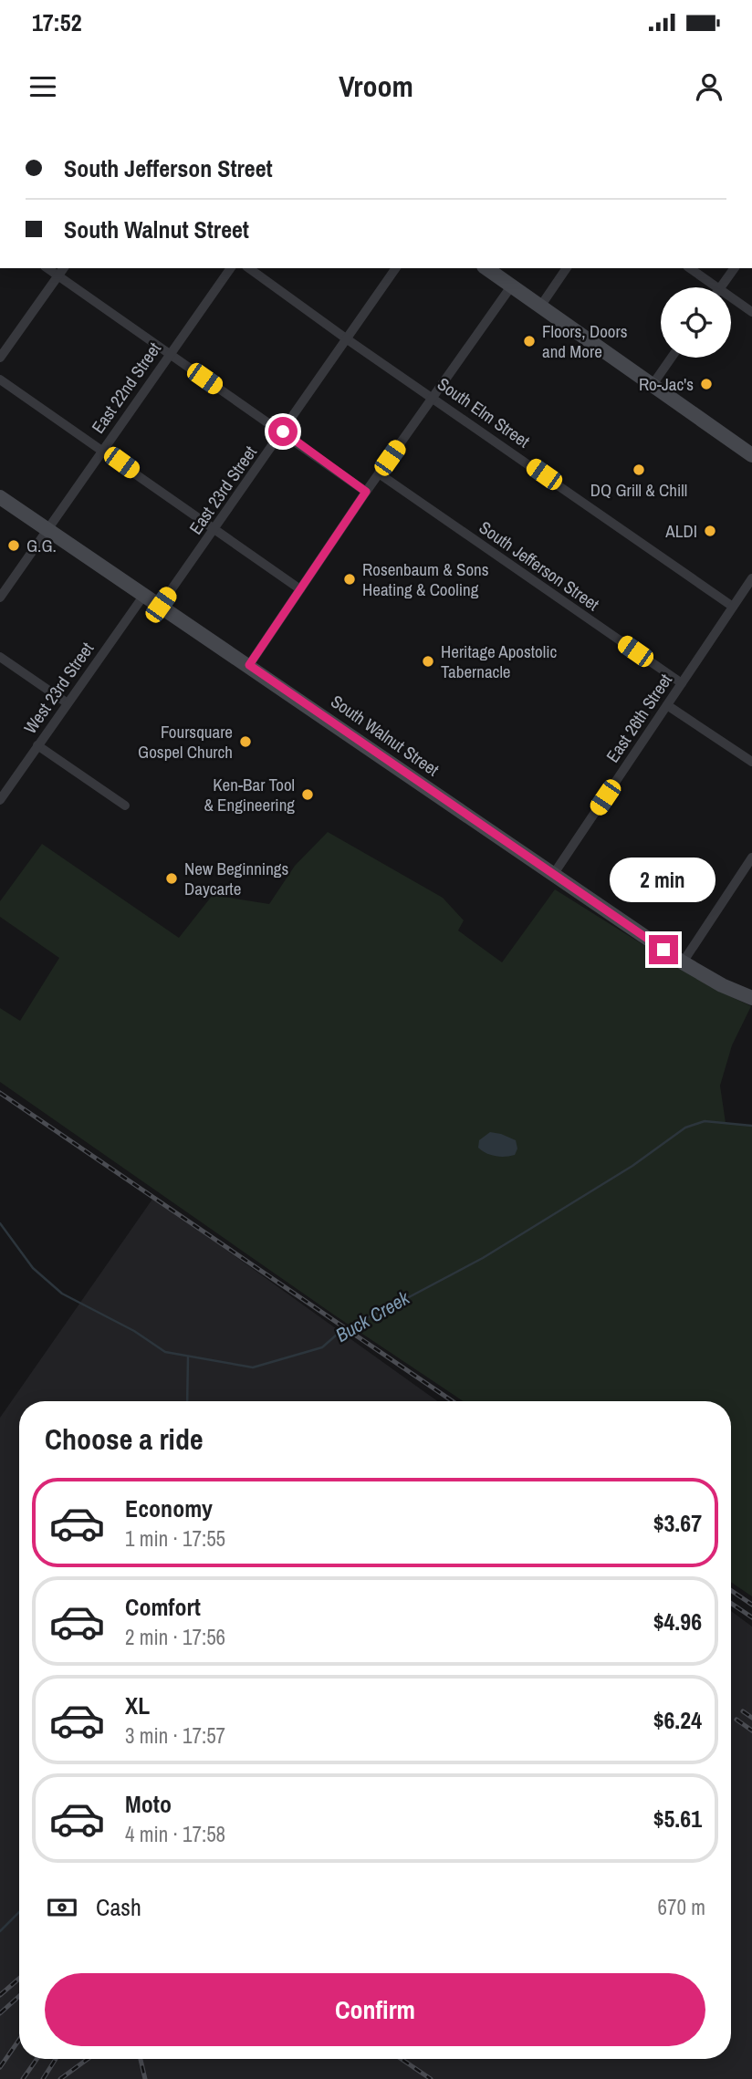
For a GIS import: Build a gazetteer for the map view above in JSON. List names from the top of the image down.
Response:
{
  "streets": {
    "main road": ["South Walnut Street"],
    "street": [
      "East 22nd Street",
      "South Elm Street",
      "East 23rd Street",
      "South Jefferson Street",
      "West 23rd Street",
      "East 26th Street"
    ]
  },
  "crossings": [
    ["East 22nd Street", "South Walnut Street"],
    ["South Elm Street", "East 23rd Street"],
    ["South Elm Street", "East 26th Street"],
    ["East 23rd Street", "South Walnut Street"],
    ["South Jefferson Street", "East 26th Street"],
    ["West 23rd Street", "South Walnut Street"],
    ["East 26th Street", "South Walnut Street"]
  ],
  "water": ["Buck Creek"],
  "places": [
    "Floors, Doors and More",
    "Ro-Jac's",
    "DQ Grill & Chill",
    "ALDI",
    "G.G.",
    "Rosenbaum & Sons Heating & Cooling",
    "Heritage Apostolic Tabernacle",
    "Foursquare Gospel Church",
    "Ken-Bar Tool & Engineering",
    "New Beginnings Daycarte"
  ],
  "page": {
    "status": "17:52",
    "header": "Vroom",
    "banner": ["South Jefferson Street", "South Walnut Street"],
    "bubble": "2 min",
    "heading": "Choose a ride",
    "list": [
      {
        "name": "Economy",
        "note": "1 min · 17:55",
        "value": "$3.67"
      },
      {
        "name": "Comfort",
        "note": "2 min · 17:56",
        "value": "$4.96"
      },
      {
        "name": "XL",
        "note": "3 min · 17:57",
        "value": "$6.24"
      },
      {
        "name": "Moto",
        "note": "4 min · 17:58",
        "value": "$5.61"
      }
    ],
    "pay": ["Cash", "670 m"],
    "buttons": "Confirm"
  }
}
